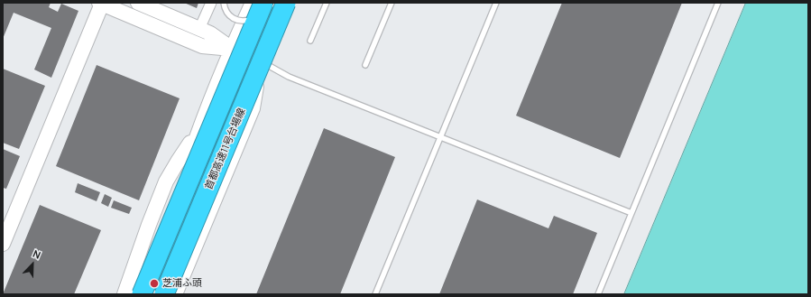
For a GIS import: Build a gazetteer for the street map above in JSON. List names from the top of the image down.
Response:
{
  "streets": {
    "highway": ["首都高速11号台場線"]
  },
  "places": ["芝浦ふ頭"],
  "north": "top right"
}
